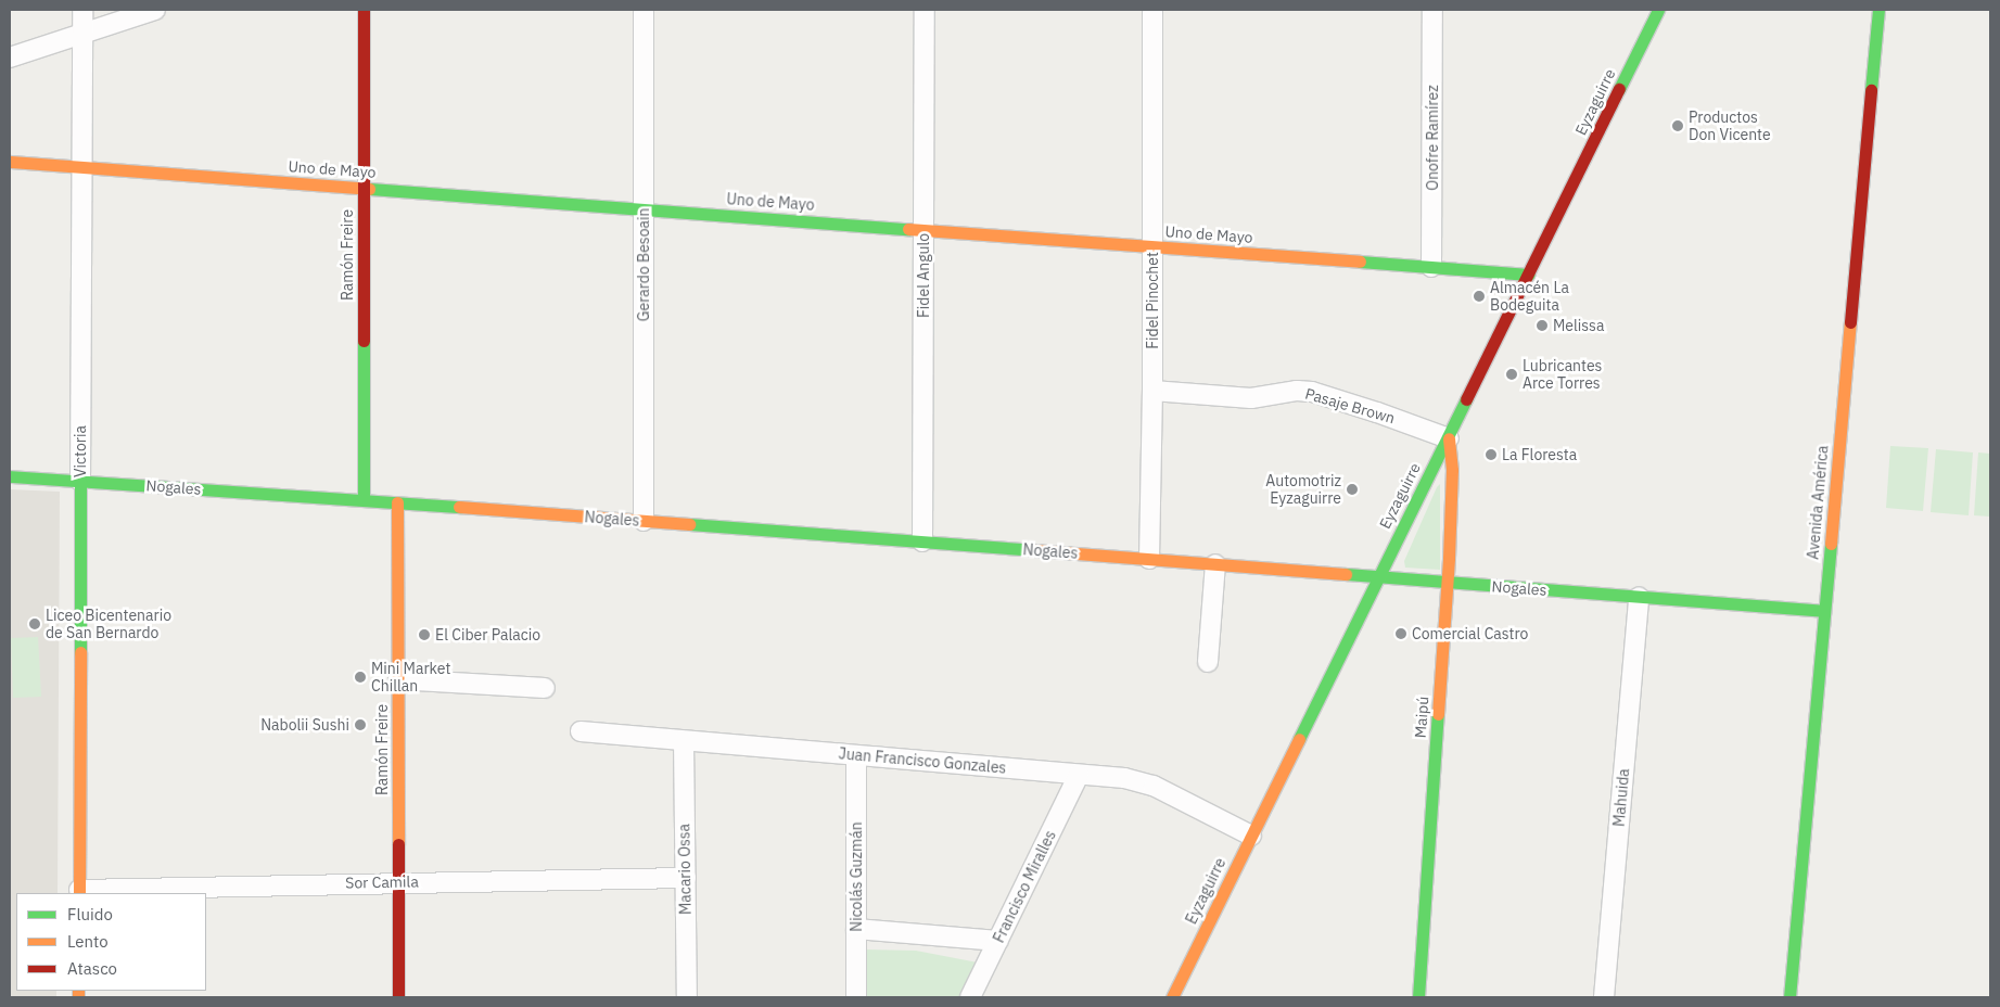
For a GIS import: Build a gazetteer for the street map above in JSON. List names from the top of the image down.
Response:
{
  "streets": {
    "street": [
      "Eyzaguirre",
      "Onofre Ramírez",
      "Uno de Mayo",
      "Ramón Freire",
      "Gerardo Besoain",
      "Fidel Angulo",
      "Fidel Pinochet",
      "Pasaje Brown",
      "Victoria",
      "Nogales",
      "Avenida América",
      "Maipú",
      "Juan Francisco Gonzales",
      "Mahuida",
      "Macario Ossa",
      "Nicolás Guzmán",
      "Sor Camila",
      "Francisco Miralles"
    ]
  },
  "crossings": [
    ["Eyzaguirre", "Uno de Mayo"],
    ["Eyzaguirre", "Pasaje Brown"],
    ["Eyzaguirre", "Nogales"],
    ["Eyzaguirre", "Maipú"],
    ["Eyzaguirre", "Juan Francisco Gonzales"],
    ["Onofre Ramírez", "Uno de Mayo"],
    ["Uno de Mayo", "Ramón Freire"],
    ["Uno de Mayo", "Gerardo Besoain"],
    ["Uno de Mayo", "Fidel Angulo"],
    ["Uno de Mayo", "Fidel Pinochet"],
    ["Uno de Mayo", "Victoria"],
    ["Ramón Freire", "Nogales"],
    ["Ramón Freire", "Sor Camila"],
    ["Gerardo Besoain", "Nogales"],
    ["Fidel Angulo", "Nogales"],
    ["Fidel Pinochet", "Pasaje Brown"],
    ["Fidel Pinochet", "Nogales"],
    ["Pasaje Brown", "Maipú"],
    ["Victoria", "Nogales"],
    ["Victoria", "Sor Camila"],
    ["Nogales", "Avenida América"],
    ["Nogales", "Maipú"],
    ["Nogales", "Mahuida"],
    ["Juan Francisco Gonzales", "Macario Ossa"],
    ["Juan Francisco Gonzales", "Nicolás Guzmán"],
    ["Juan Francisco Gonzales", "Francisco Miralles"],
    ["Macario Ossa", "Sor Camila"]
  ],
  "places": [
    "Productos Don Vicente",
    "Almacén La Bodeguita",
    "Melissa",
    "Lubricantes Arce Torres",
    "La Floresta",
    "Automotriz Eyzaguirre",
    "Liceo Bicentenario de San Bernardo",
    "Comercial Castro",
    "El Ciber Palacio",
    "Mini Market Chillan",
    "Nabolii Sushi"
  ],
  "legend": ["Fluido", "Lento", "Atasco"]
}
